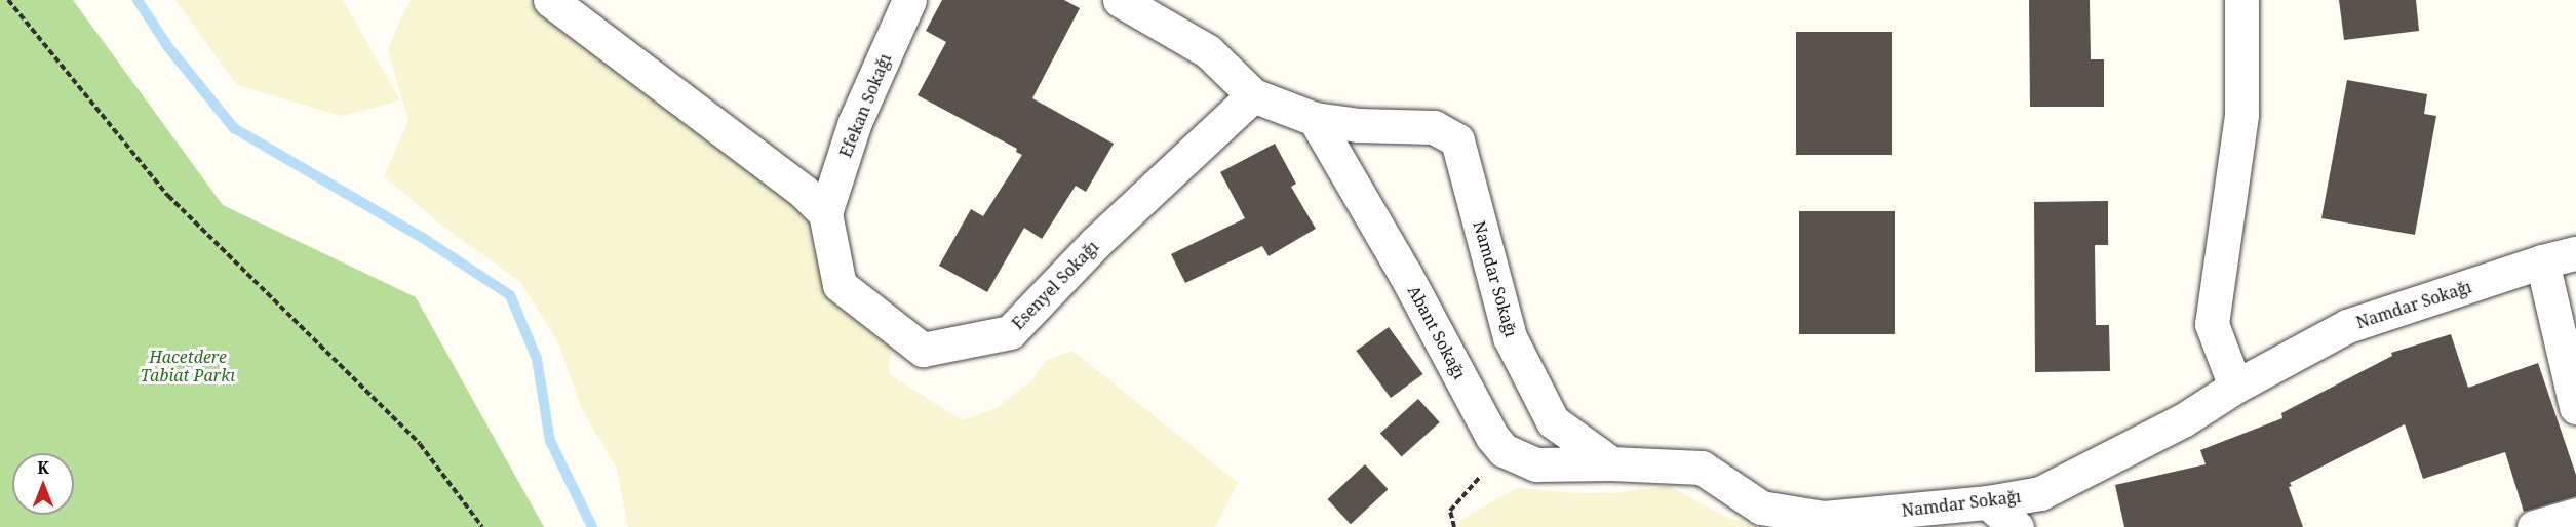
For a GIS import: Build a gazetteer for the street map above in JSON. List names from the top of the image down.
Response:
{
  "streets": {
    "street": [
      "Efekan Sokağı",
      "Namdar Sokağı",
      "Esenyel Sokağı",
      "Abant Sokağı"
    ]
  },
  "crossings": [
    ["Efekan Sokağı", "Esenyel Sokağı"],
    ["Namdar Sokağı", "Esenyel Sokağı"],
    ["Namdar Sokağı", "Abant Sokağı"]
  ],
  "parks": ["Hacetdere Tabiat Parkı"],
  "north": "top"
}
